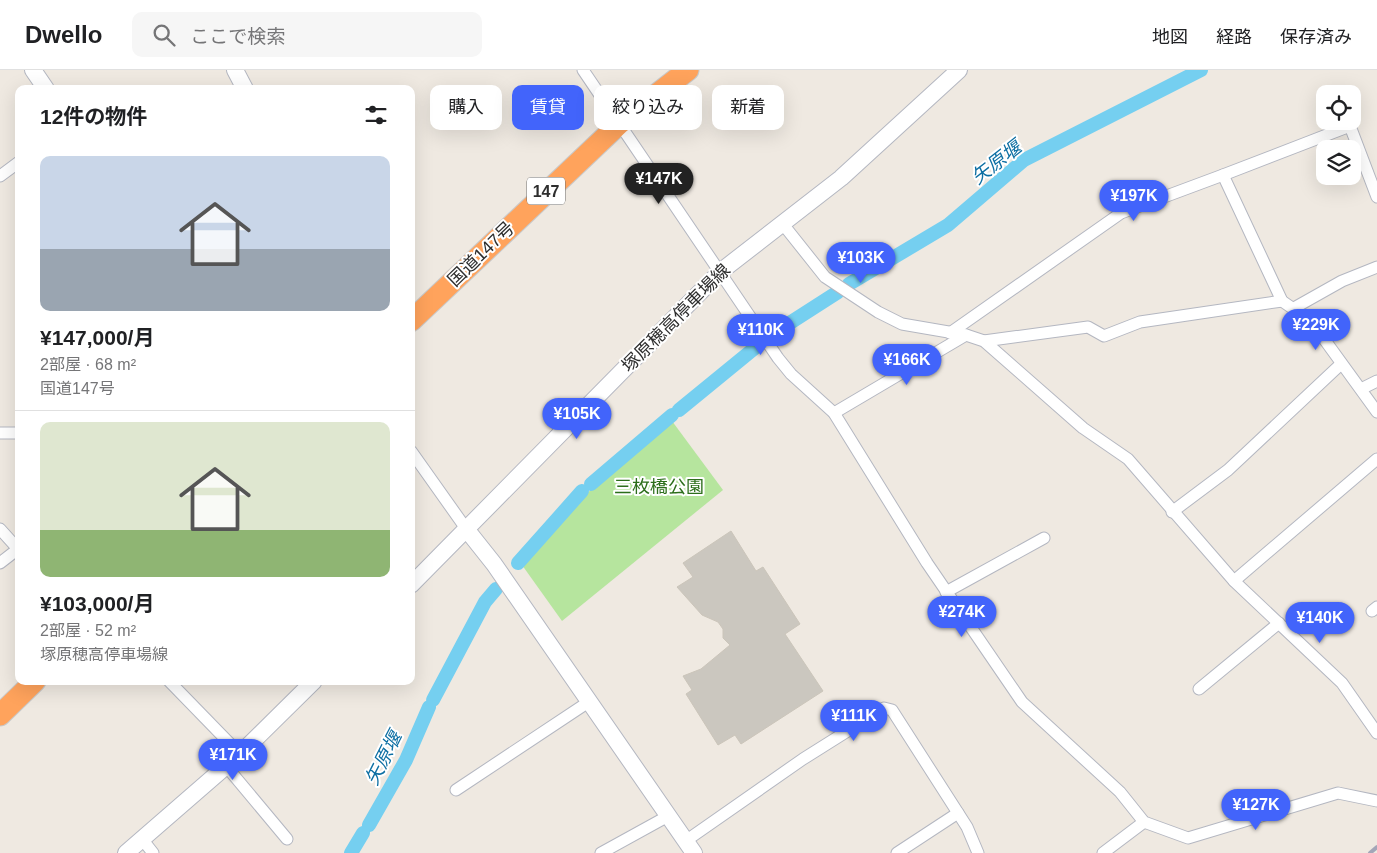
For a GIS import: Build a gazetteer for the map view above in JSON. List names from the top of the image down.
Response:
{
  "streets": {
    "highway": ["147", "国道147号"],
    "main road": ["塚原穂高停車場線"]
  },
  "water": ["矢原堰"],
  "parks": ["三枚橋公園"],
  "page": {
    "header": "Dwello",
    "search": "ここで検索",
    "nav": ["地図", "経路", "保存済み"],
    "chip": [
      "購入",
      "賃貸",
      "絞り込み",
      "新着"
    ],
    "heading": "12件の物件",
    "list": [
      {
        "name": "¥147,000/月",
        "note": "2部屋 · 68 m² · 国道147号"
      },
      {
        "name": "¥103,000/月",
        "note": "2部屋 · 52 m² · 塚原穂高停車場線"
      }
    ],
    "price": [
      "¥147K",
      "¥197K",
      "¥103K",
      "¥229K",
      "¥110K",
      "¥166K",
      "¥105K",
      "¥274K",
      "¥140K",
      "¥111K",
      "¥171K",
      "¥127K"
    ]
  }
}
